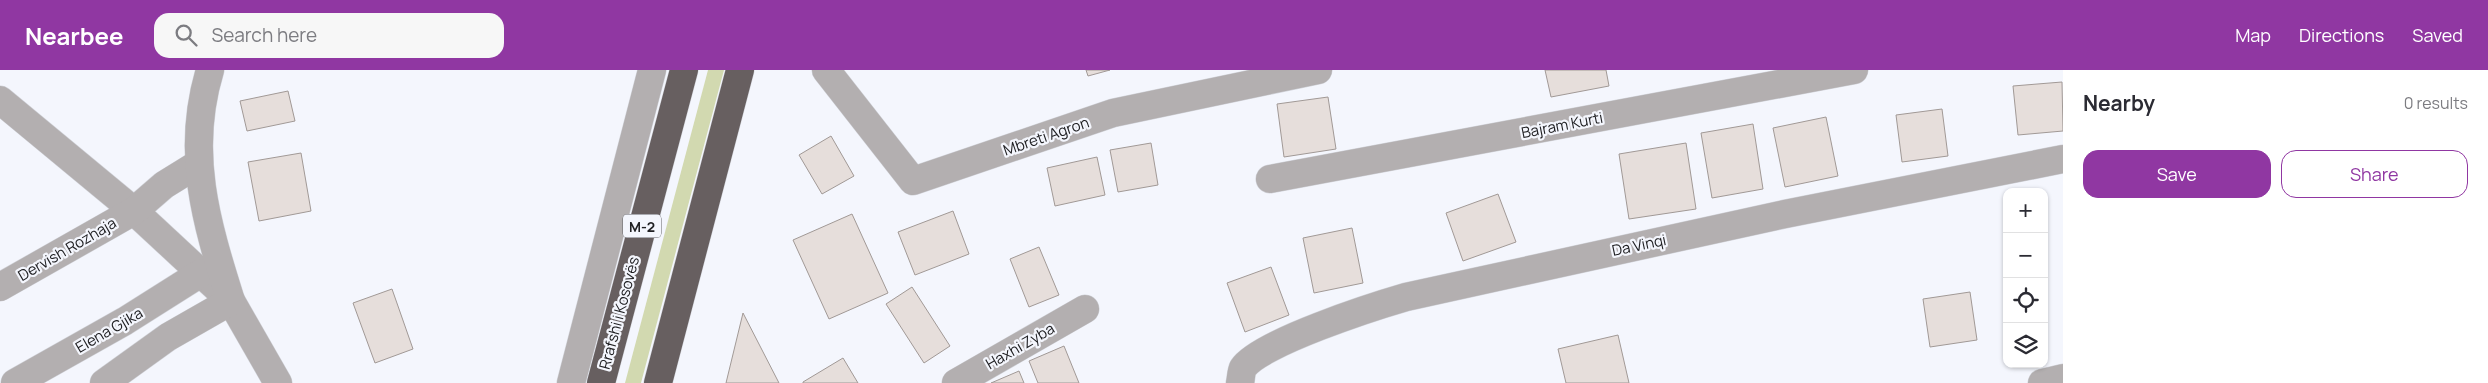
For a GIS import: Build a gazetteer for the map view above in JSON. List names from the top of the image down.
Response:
{
  "streets": {
    "highway": ["M-2", "Rrafshi i Kosovës"],
    "street": [
      "Bajram Kurti",
      "Mbreti Agron",
      "Da Vinqi",
      "Dervish Rozhaja",
      "Elena Gjika",
      "Haxhi Zyba"
    ]
  },
  "page": {
    "header": "Nearbee",
    "search": "Search here",
    "nav": ["Map", "Directions", "Saved"],
    "heading": ["Nearby", "0 results"],
    "buttons": ["Save", "Share"],
    "map_buttons": ["+", "−"]
  }
}
